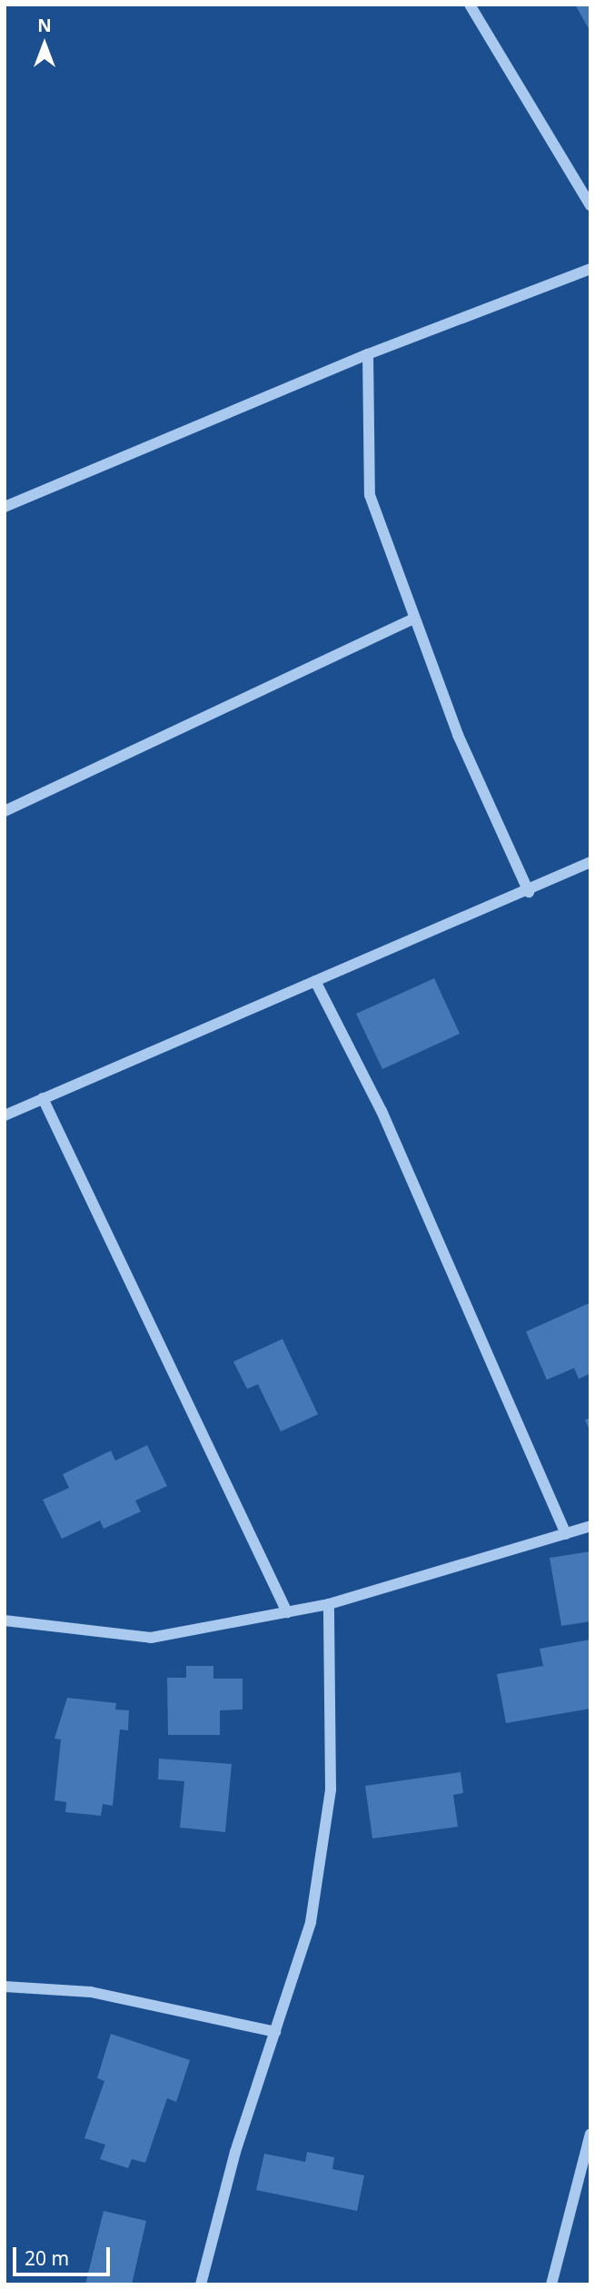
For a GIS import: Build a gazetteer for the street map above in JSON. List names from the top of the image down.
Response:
{
  "scale_bar": "20 m",
  "north": "top"
}
